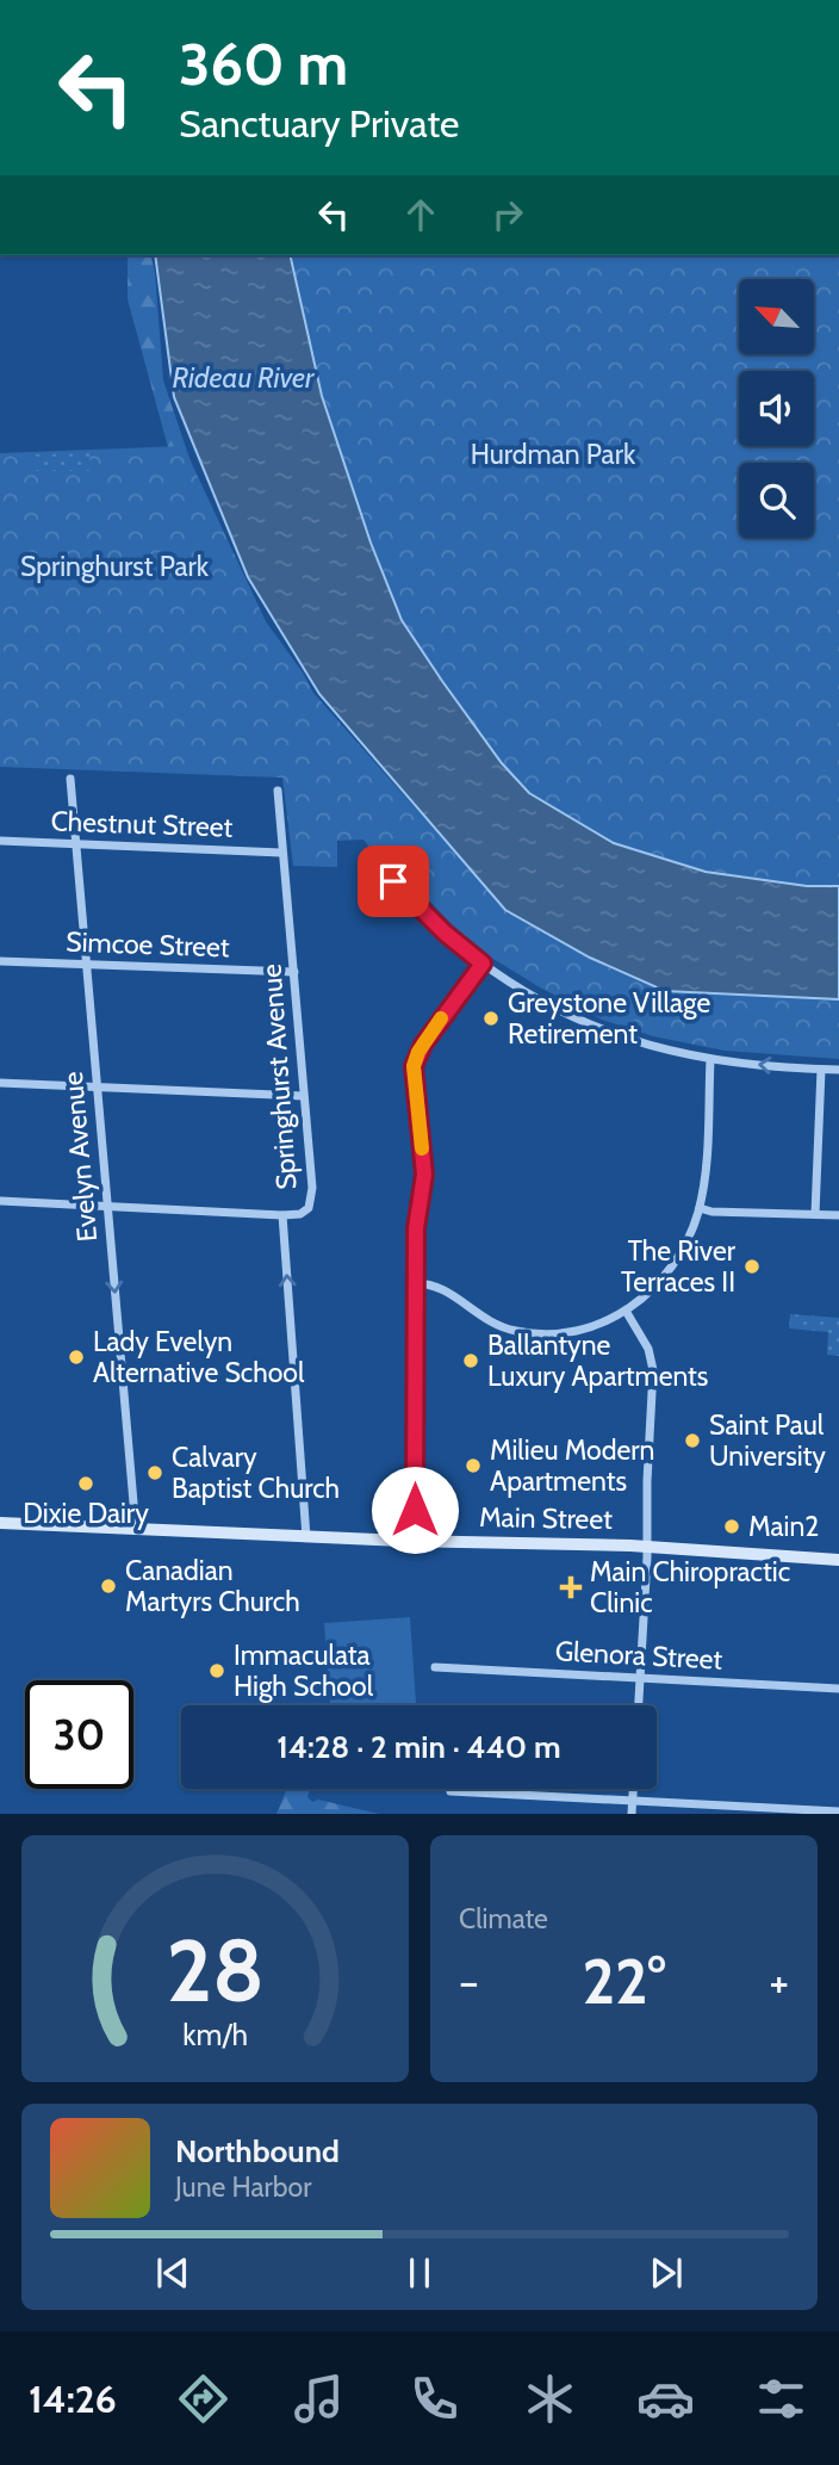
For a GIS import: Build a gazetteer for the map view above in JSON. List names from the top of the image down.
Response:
{
  "streets": {
    "main road": ["Main Street"],
    "street": [
      "Chestnut Street",
      "Simcoe Street",
      "Springhurst Avenue",
      "Evelyn Avenue",
      "Glenora Street"
    ]
  },
  "crossings": [
    ["Chestnut Street", "Springhurst Avenue"],
    ["Chestnut Street", "Evelyn Avenue"],
    ["Simcoe Street", "Springhurst Avenue"],
    ["Simcoe Street", "Evelyn Avenue"],
    ["Springhurst Avenue", "Main Street"],
    ["Evelyn Avenue", "Main Street"]
  ],
  "one_way": ["Springhurst Avenue", "Evelyn Avenue"],
  "water": ["Rideau River"],
  "parks": ["Hurdman Park", "Springhurst Park"],
  "places": {
    "other": [
      "Greystone Village Retirement",
      "The River Terraces II",
      "Lady Evelyn Alternative School",
      "Ballantyne Luxury Apartments",
      "Saint Paul University",
      "Milieu Modern Apartments",
      "Calvary Baptist Church",
      "Dixie Dairy",
      "Main2",
      "Canadian Martyrs Church",
      "Immaculata High School"
    ],
    "health": ["Main Chiropractic Clinic"]
  },
  "north": "top left",
  "page": {
    "turn": ["360 m", "Sanctuary Private"],
    "limit": "30",
    "trip": "14:28 · 2 min · 440 m",
    "tile": "Climate",
    "heat": ["−", "22°", "+"],
    "song": ["Northbound", "June Harbor"],
    "tabs": "14:26",
    "gauge": ["28", "km/h"]
  }
}
